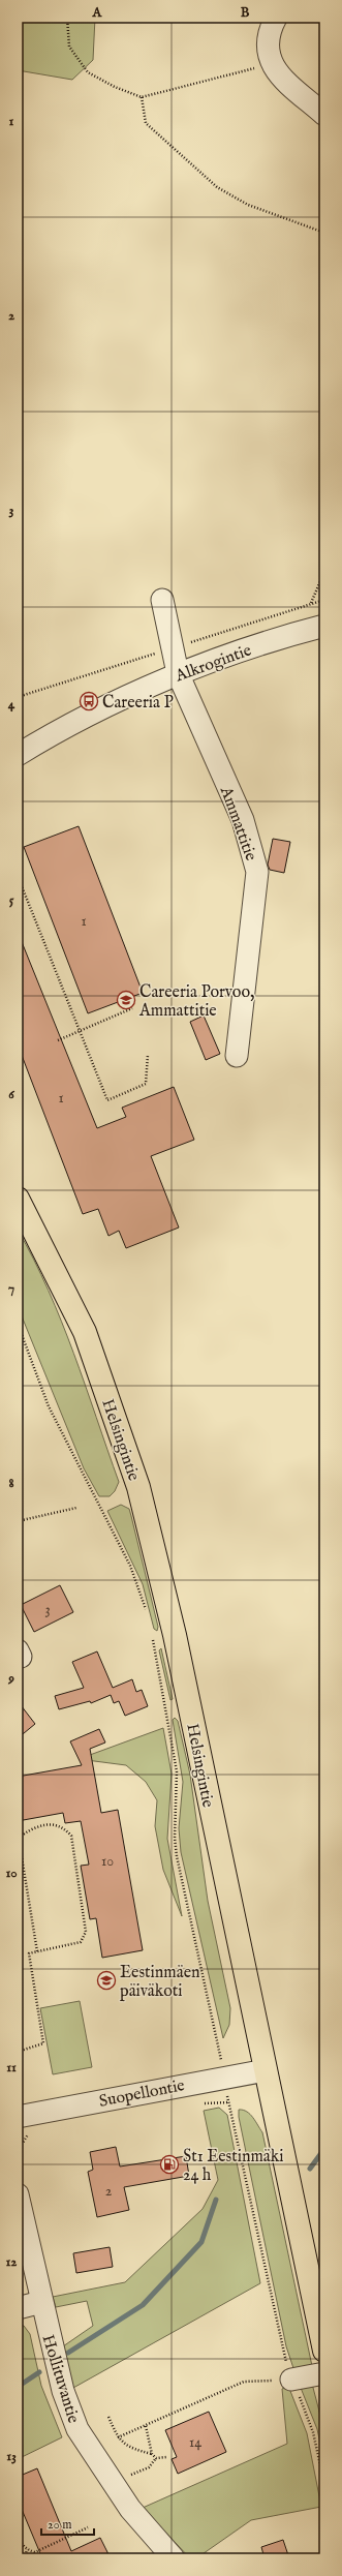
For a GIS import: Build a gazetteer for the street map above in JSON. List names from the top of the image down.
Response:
{
  "streets": {
    "main road": ["Helsingintie"],
    "street": [
      "Alkrogintie",
      "Ammattitie",
      "Suopellontie",
      "Hollituvantie"
    ]
  },
  "crossings": [
    ["Alkrogintie", "Ammattitie"],
    ["Helsingintie", "Suopellontie"]
  ],
  "places": {
    "bus stop": ["Careeria P"],
    "school or university": ["Careeria Porvoo, Ammattitie", "Eestinmäen päiväkoti"],
    "fuel station": ["St1 Eestinmäki 24 h"]
  },
  "house_numbers": [
    "1",
    "1",
    "3",
    "10",
    "2",
    "14"
  ],
  "scale_bar": "20 m",
  "grid": {
    "columns": ["A", "B"],
    "rows": [
      "1",
      "2",
      "3",
      "4",
      "5",
      "6",
      "7",
      "8",
      "9",
      "10",
      "11",
      "12",
      "13"
    ]
  }
}
